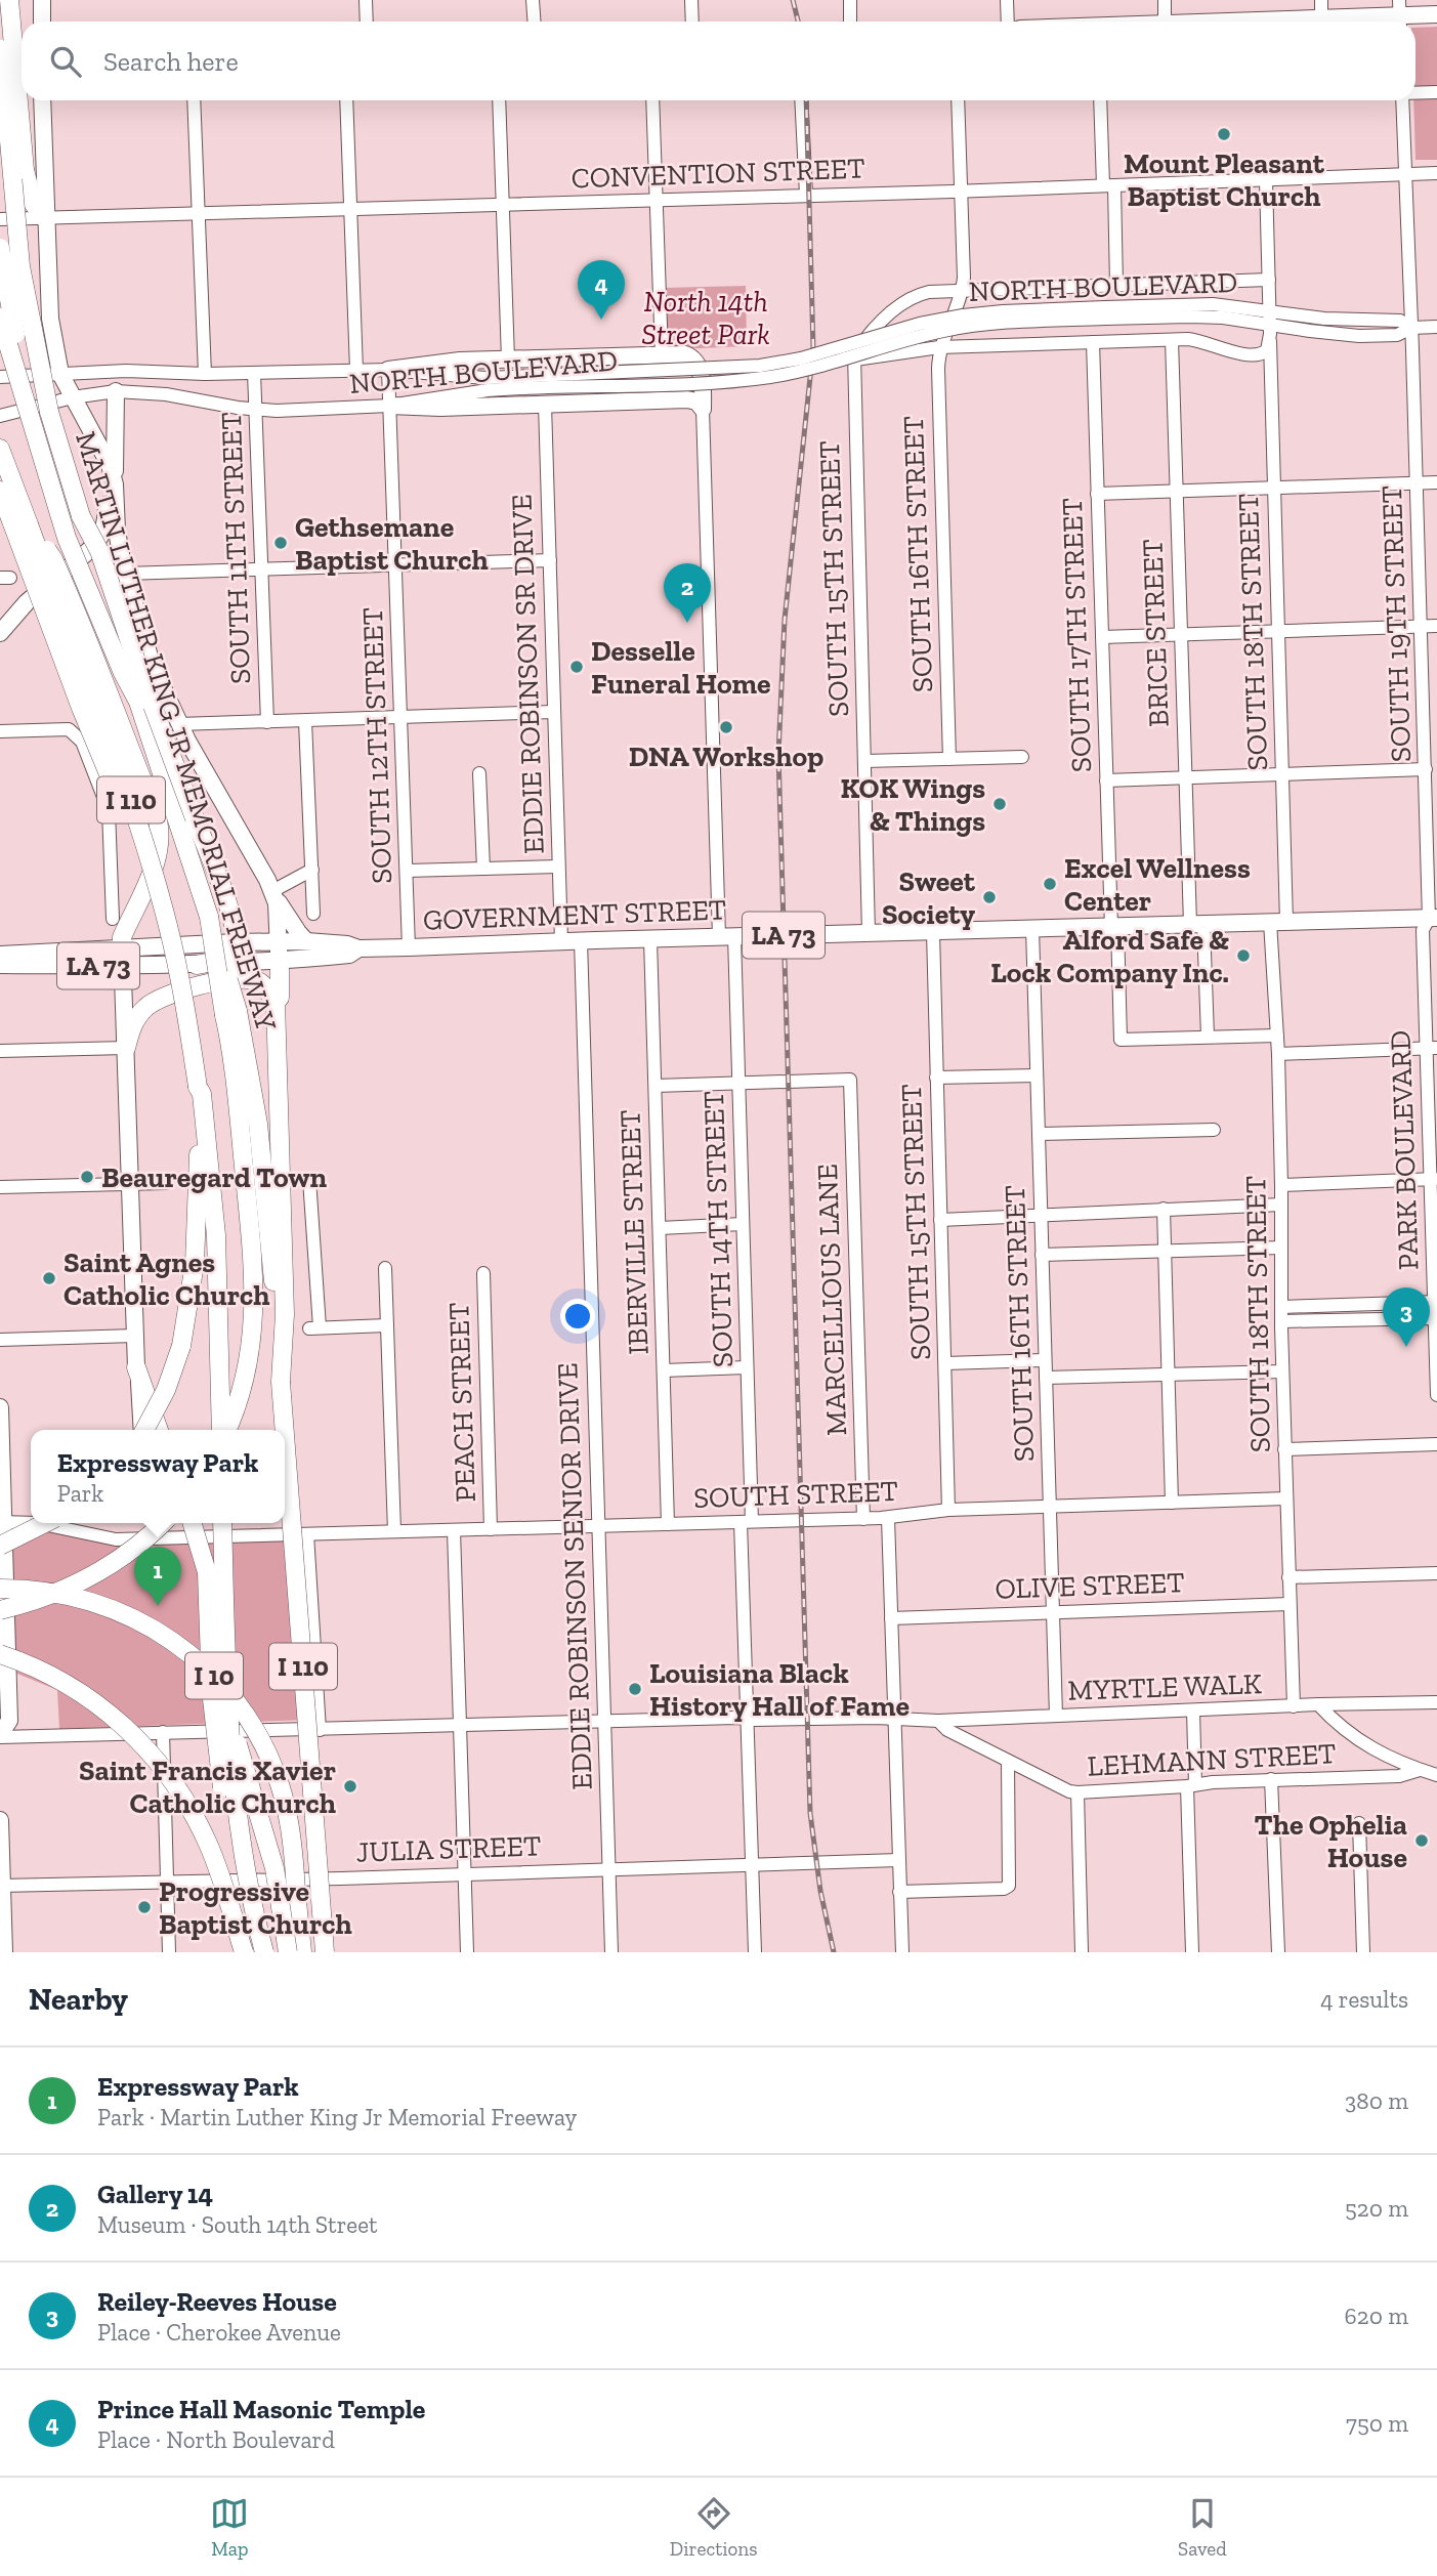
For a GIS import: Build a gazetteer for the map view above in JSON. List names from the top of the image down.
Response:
{
  "streets": {
    "highway": ["MARTIN LUTHER KING JR MEMORIAL FREEWAY", "I 110", "I 10"],
    "main road": ["GOVERNMENT STREET", "LA 73"],
    "street": [
      "CONVENTION STREET",
      "NORTH BOULEVARD",
      "SOUTH 11TH STREET",
      "SOUTH 16TH STREET",
      "SOUTH 15TH STREET",
      "SOUTH 19TH STREET",
      "SOUTH 18TH STREET",
      "BRICE STREET",
      "SOUTH 17TH STREET",
      "EDDIE ROBINSON SR DRIVE",
      "SOUTH 12TH STREET",
      "PARK BOULEVARD",
      "SOUTH 14TH STREET",
      "IBERVILLE STREET",
      "MARCELLIOUS LANE",
      "PEACH STREET",
      "SOUTH STREET",
      "EDDIE ROBINSON SENIOR DRIVE",
      "OLIVE STREET",
      "MYRTLE WALK",
      "LEHMANN STREET",
      "JULIA STREET"
    ]
  },
  "crossings": [
    ["CONVENTION STREET", "SOUTH 19TH STREET"],
    ["NORTH BOULEVARD", "SOUTH 11TH STREET"],
    ["NORTH BOULEVARD", "SOUTH 16TH STREET"],
    ["NORTH BOULEVARD", "SOUTH 15TH STREET"],
    ["NORTH BOULEVARD", "SOUTH 19TH STREET"],
    ["NORTH BOULEVARD", "SOUTH 18TH STREET"],
    ["NORTH BOULEVARD", "BRICE STREET"],
    ["NORTH BOULEVARD", "SOUTH 17TH STREET"],
    ["NORTH BOULEVARD", "SOUTH 12TH STREET"],
    ["SOUTH 16TH STREET", "GOVERNMENT STREET"],
    ["SOUTH 16TH STREET", "SOUTH STREET"],
    ["SOUTH 16TH STREET", "OLIVE STREET"],
    ["SOUTH 16TH STREET", "MYRTLE WALK"],
    ["SOUTH 15TH STREET", "GOVERNMENT STREET"],
    ["SOUTH 15TH STREET", "SOUTH STREET"],
    ["SOUTH 19TH STREET", "GOVERNMENT STREET"],
    ["SOUTH 19TH STREET", "PARK BOULEVARD"],
    ["SOUTH 18TH STREET", "GOVERNMENT STREET"],
    ["SOUTH 18TH STREET", "SOUTH STREET"],
    ["SOUTH 18TH STREET", "OLIVE STREET"],
    ["SOUTH 18TH STREET", "MYRTLE WALK"],
    ["BRICE STREET", "SOUTH 17TH STREET"],
    ["BRICE STREET", "GOVERNMENT STREET"],
    ["SOUTH 17TH STREET", "GOVERNMENT STREET"],
    ["EDDIE ROBINSON SR DRIVE", "GOVERNMENT STREET"],
    ["MARTIN LUTHER KING JR MEMORIAL FREEWAY", "I 110"],
    ["SOUTH 12TH STREET", "GOVERNMENT STREET"],
    ["GOVERNMENT STREET", "PARK BOULEVARD"],
    ["GOVERNMENT STREET", "SOUTH 14TH STREET"],
    ["GOVERNMENT STREET", "IBERVILLE STREET"],
    ["GOVERNMENT STREET", "EDDIE ROBINSON SENIOR DRIVE"],
    ["SOUTH 14TH STREET", "MARCELLIOUS LANE"],
    ["SOUTH 14TH STREET", "SOUTH STREET"],
    ["SOUTH 14TH STREET", "MYRTLE WALK"],
    ["SOUTH 14TH STREET", "JULIA STREET"],
    ["IBERVILLE STREET", "SOUTH STREET"],
    ["MARCELLIOUS LANE", "SOUTH STREET"],
    ["PEACH STREET", "SOUTH STREET"],
    ["SOUTH STREET", "EDDIE ROBINSON SENIOR DRIVE"],
    ["EDDIE ROBINSON SENIOR DRIVE", "MYRTLE WALK"],
    ["EDDIE ROBINSON SENIOR DRIVE", "JULIA STREET"],
    ["MYRTLE WALK", "LEHMANN STREET"]
  ],
  "parks": ["North 14th Street Park"],
  "places": [
    "Mount Pleasant Baptist Church",
    "Gethsemane Baptist Church",
    "Desselle Funeral Home",
    "DNA Workshop",
    "KOK Wings & Things",
    "Excel Wellness Center",
    "Sweet Society",
    "Alford Safe & Lock Company Inc.",
    "Beauregard Town",
    "Saint Agnes Catholic Church",
    "Louisiana Black History Hall of Fame",
    "Saint Francis Xavier Catholic Church",
    "The Ophelia House",
    "Progressive Baptist Church"
  ],
  "page": {
    "search": "Search here",
    "pins": [
      "4",
      "2",
      "3",
      "1"
    ],
    "popup": ["Expressway Park", "Park"],
    "heading": ["Nearby", "4 results"],
    "list": [
      {
        "mark": "1",
        "name": "Expressway Park",
        "note": "Park · Martin Luther King Jr Memorial Freeway",
        "value": "380 m"
      },
      {
        "mark": "2",
        "name": "Gallery 14",
        "note": "Museum · South 14th Street",
        "value": "520 m"
      },
      {
        "mark": "3",
        "name": "Reiley-Reeves House",
        "note": "Place · Cherokee Avenue",
        "value": "620 m"
      },
      {
        "mark": "4",
        "name": "Prince Hall Masonic Temple",
        "note": "Place · North Boulevard",
        "value": "750 m"
      }
    ],
    "nav": ["Map", "Directions", "Saved"]
  }
}
